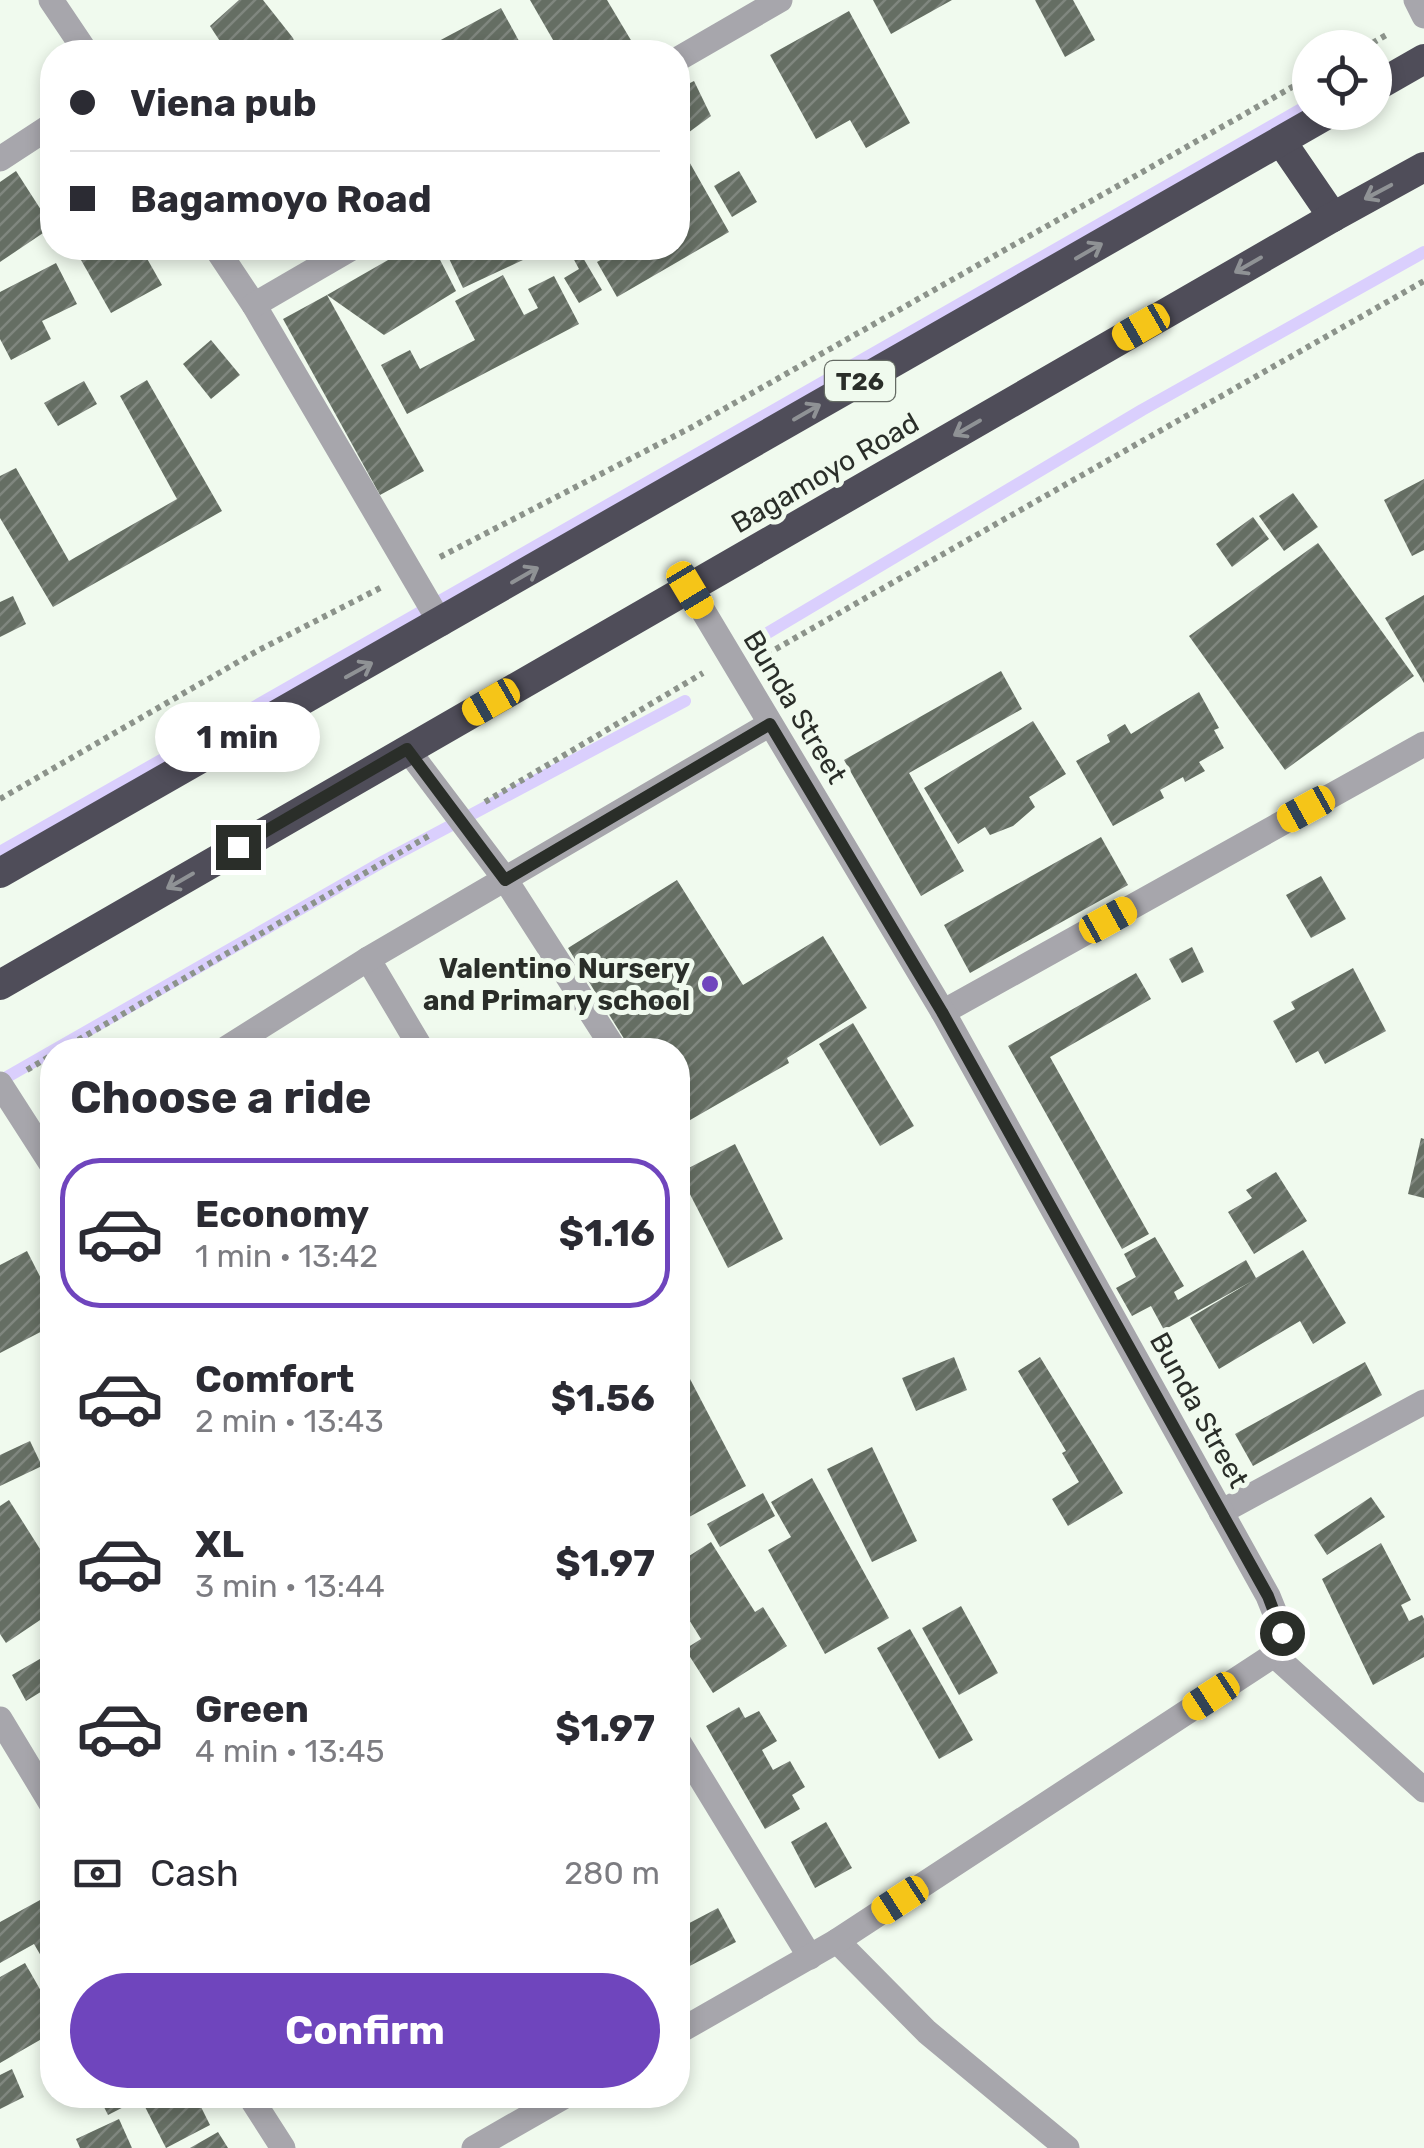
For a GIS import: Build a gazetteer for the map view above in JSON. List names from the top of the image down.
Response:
{
  "streets": {
    "highway": ["T26", "Bagamoyo Road"],
    "street": ["Bunda Street"]
  },
  "crossings": [
    ["Bagamoyo Road", "Bunda Street"]
  ],
  "places": ["Valentino Nursery and Primary school"],
  "page": {
    "banner": ["Viena pub", "Bagamoyo Road"],
    "bubble": "1 min",
    "heading": "Choose a ride",
    "list": [
      {
        "name": "Economy",
        "note": "1 min · 13:42",
        "value": "$1.16"
      },
      {
        "name": "Comfort",
        "note": "2 min · 13:43",
        "value": "$1.56"
      },
      {
        "name": "XL",
        "note": "3 min · 13:44",
        "value": "$1.97"
      },
      {
        "name": "Green",
        "note": "4 min · 13:45",
        "value": "$1.97"
      }
    ],
    "pay": ["Cash", "280 m"],
    "buttons": "Confirm"
  }
}
